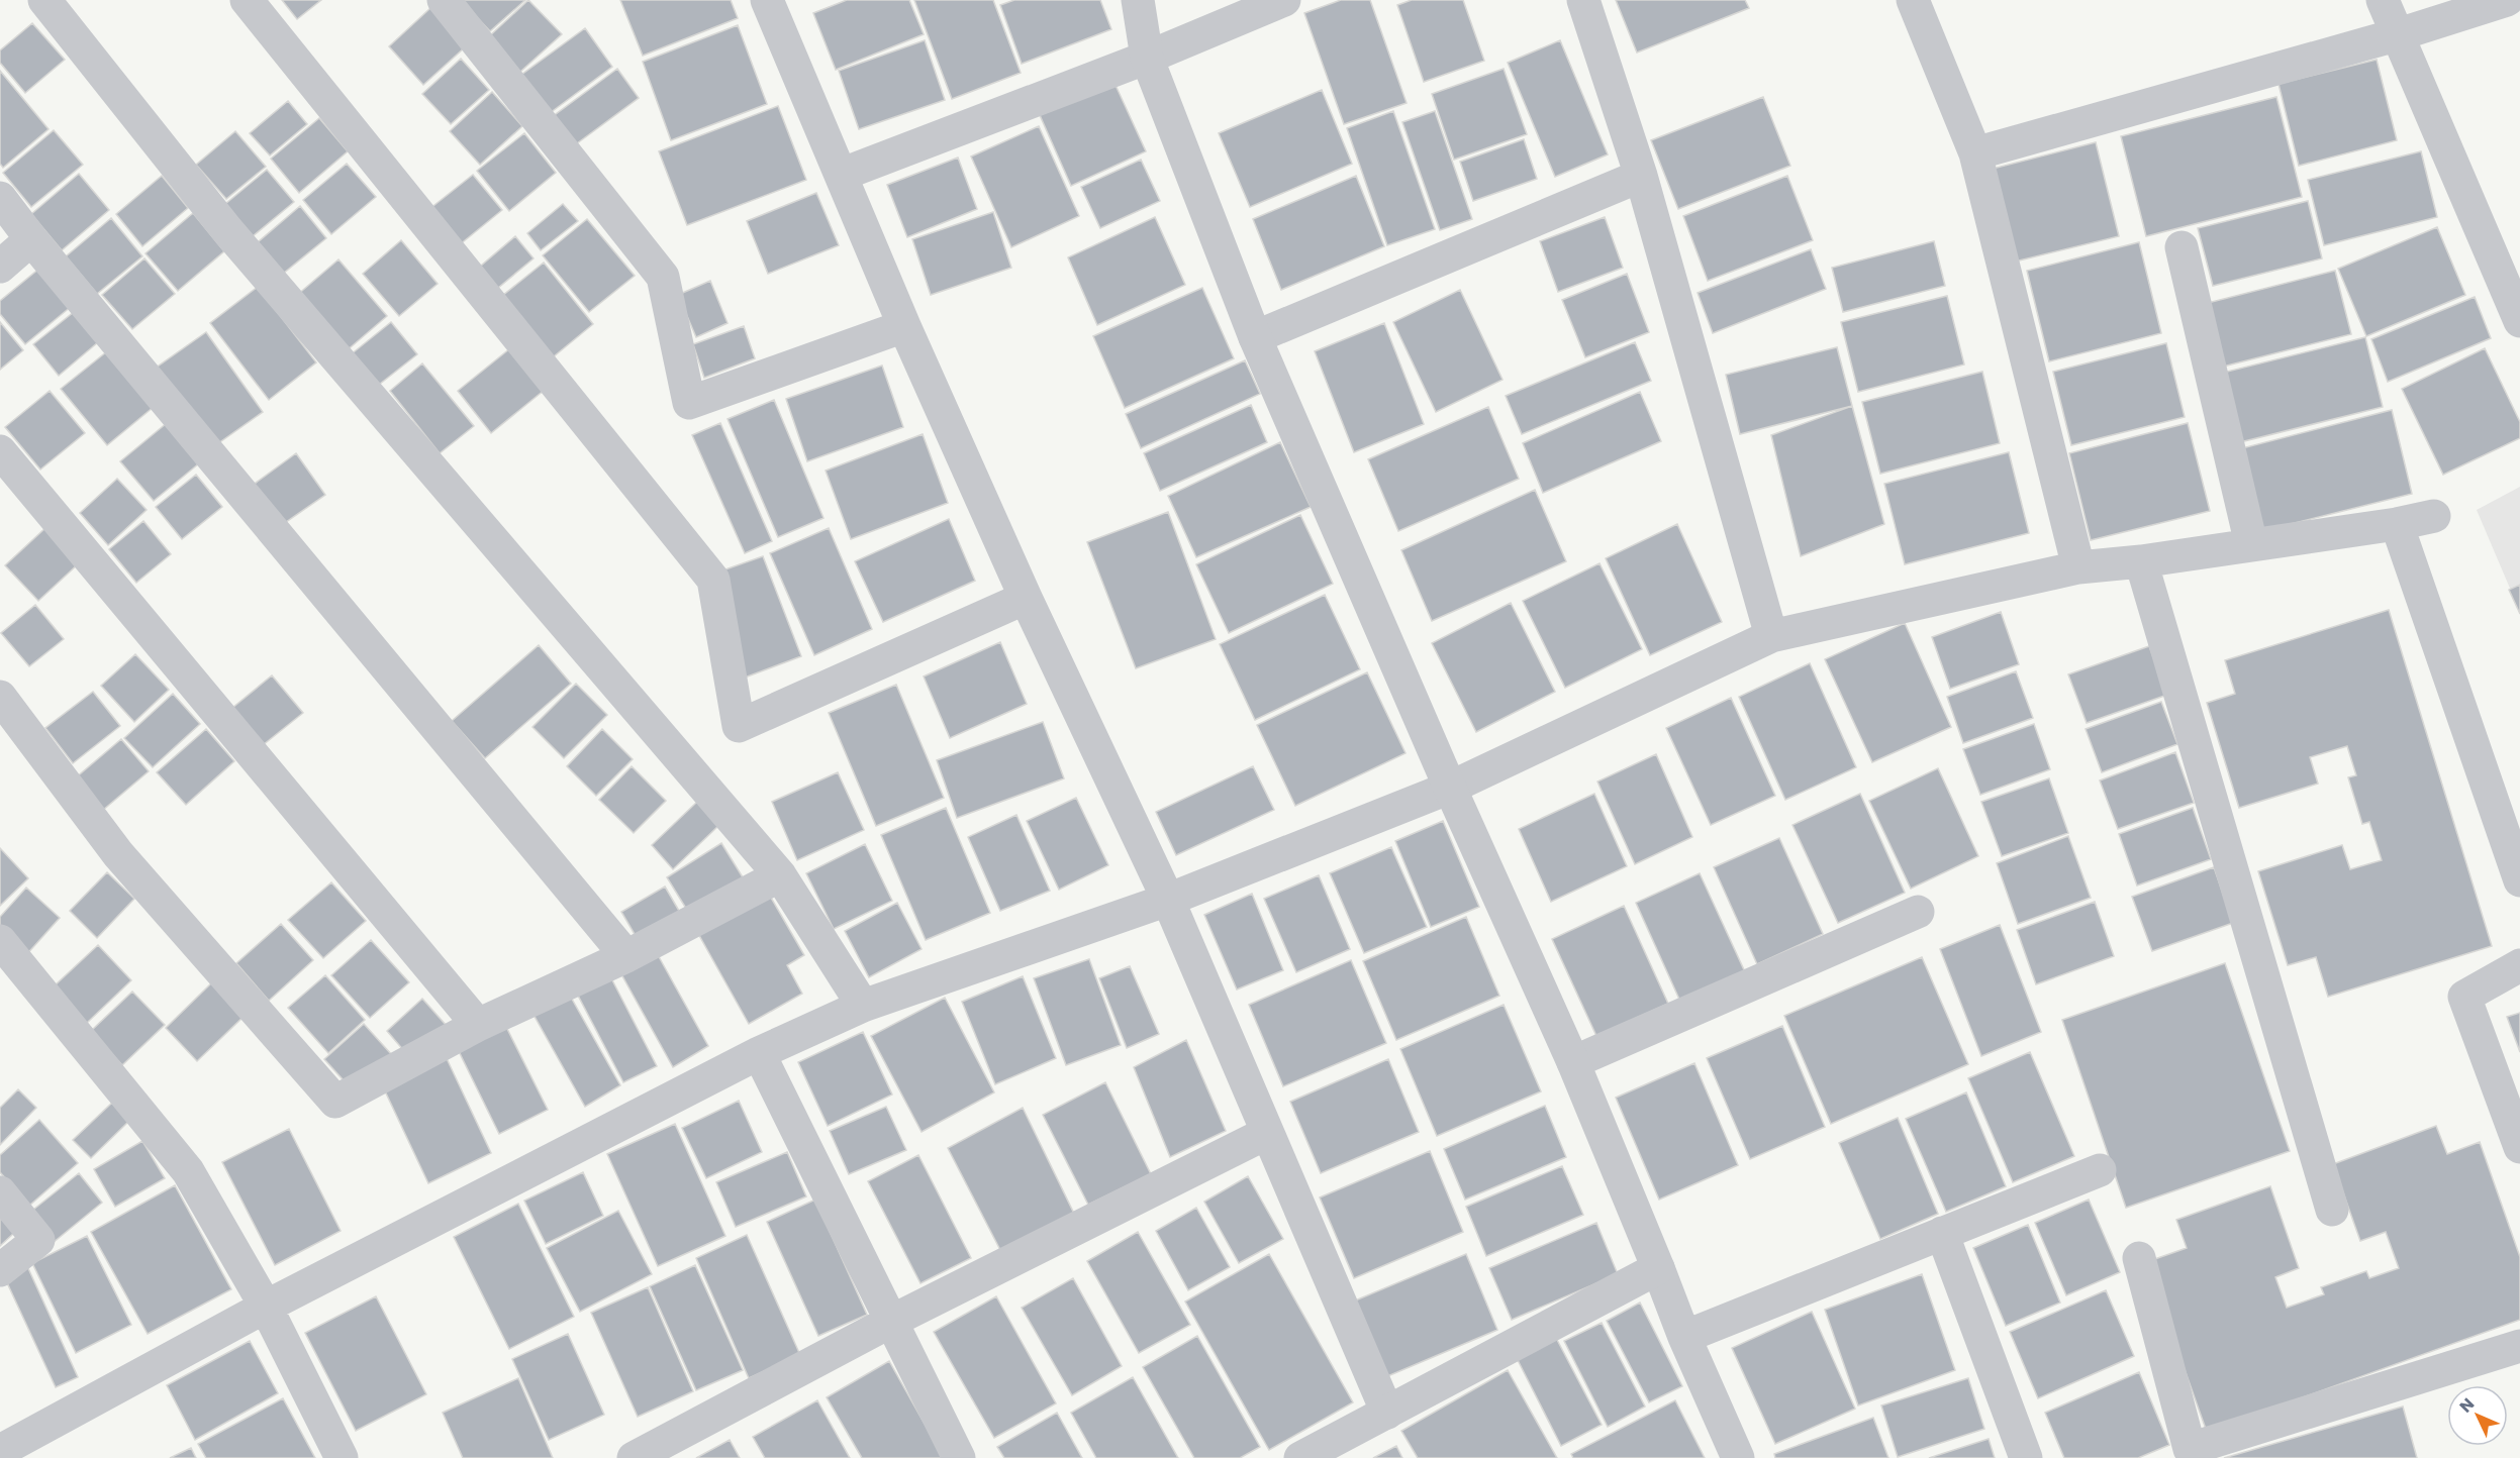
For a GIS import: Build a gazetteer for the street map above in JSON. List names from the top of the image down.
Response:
{
  "north": "top left"
}
